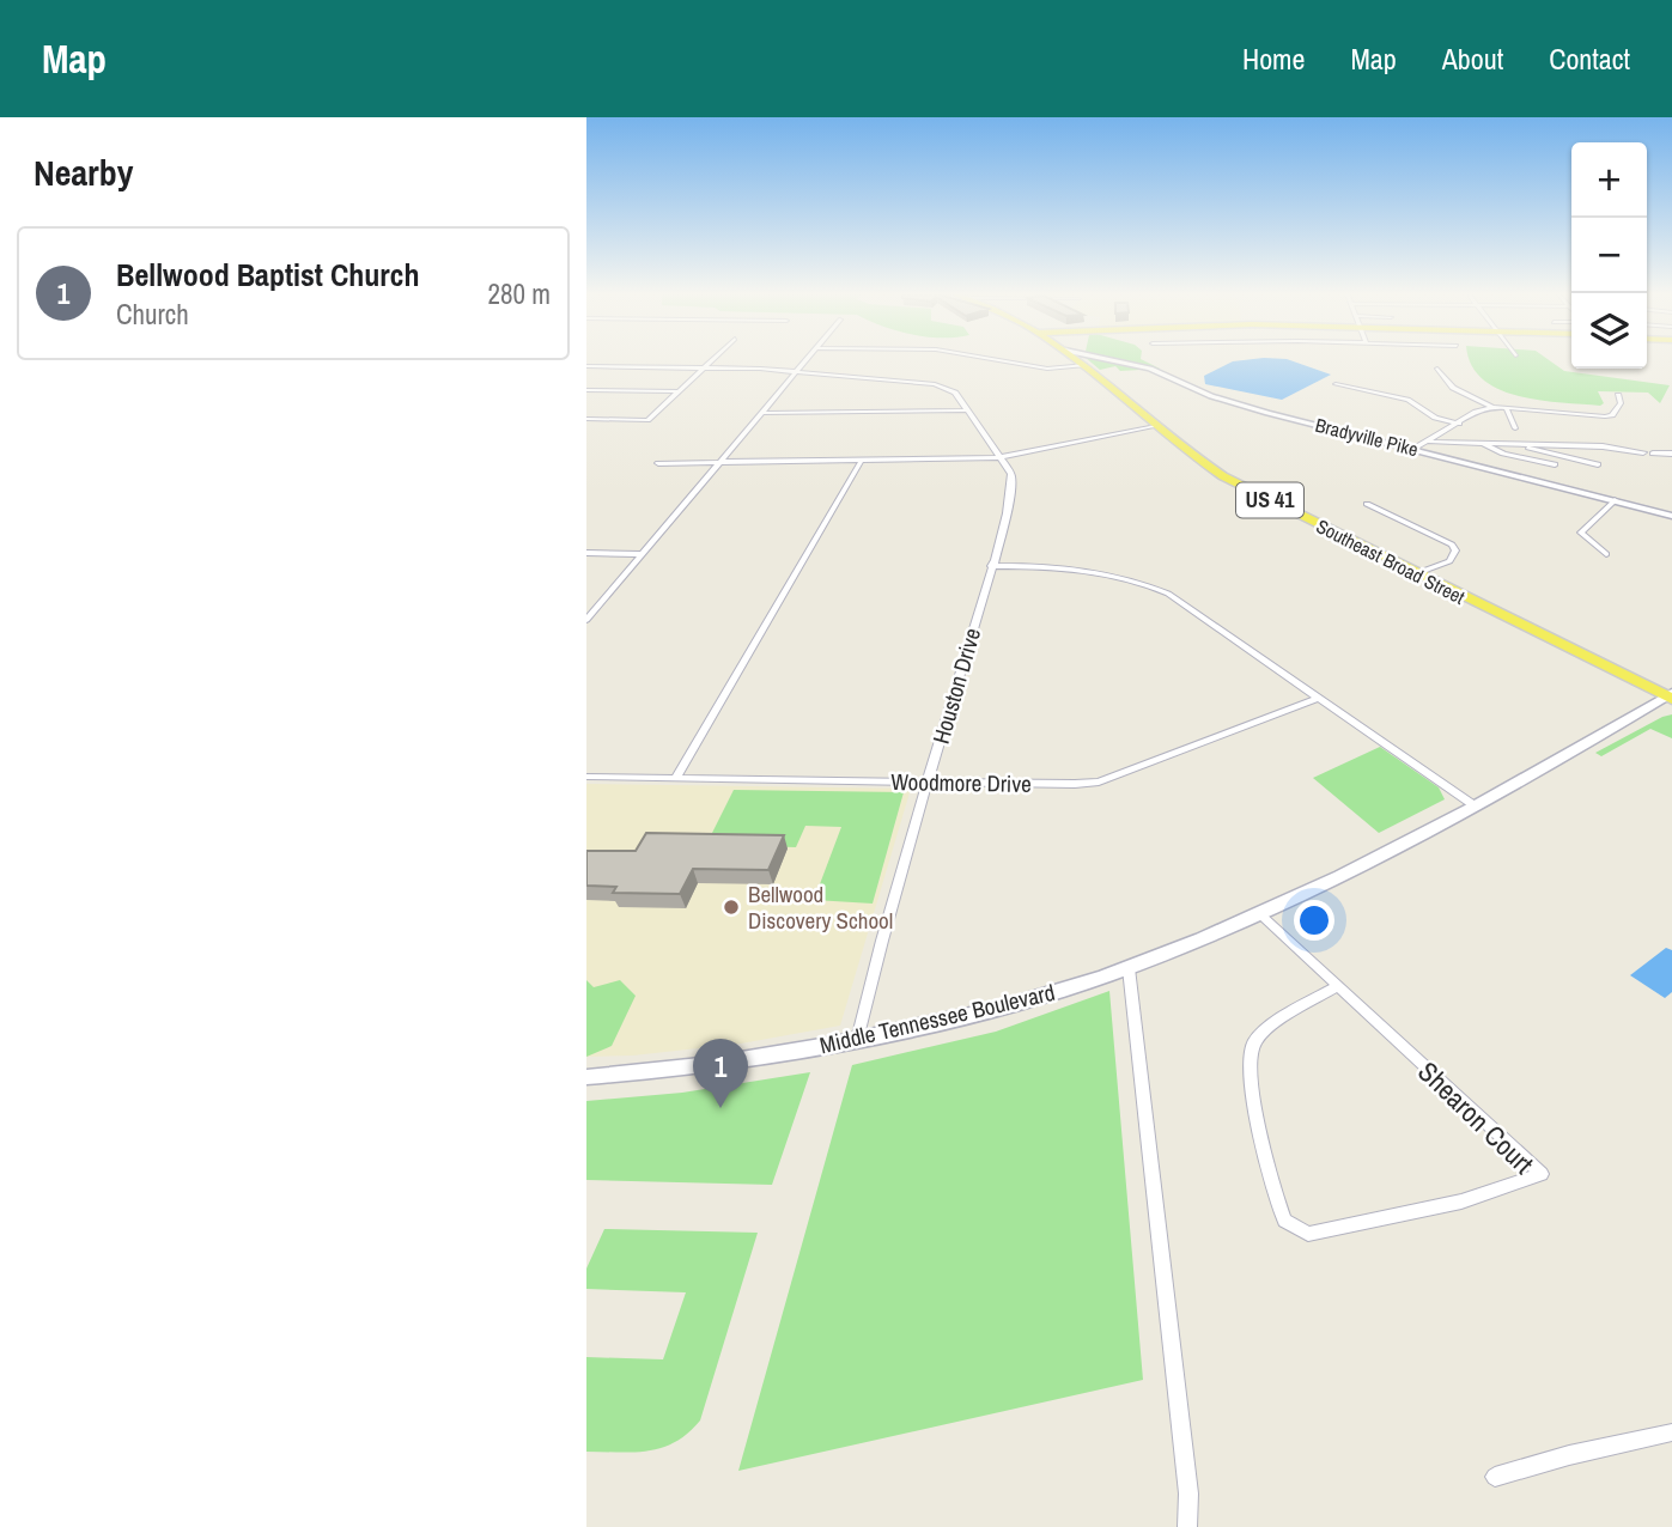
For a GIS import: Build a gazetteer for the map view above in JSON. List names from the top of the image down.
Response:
{
  "streets": {
    "main road": [
      "Bradyville Pike",
      "US 41",
      "Southeast Broad Street",
      "Middle Tennessee Boulevard"
    ],
    "street": ["Houston Drive", "Woodmore Drive", "Shearon Court"]
  },
  "crossings": [
    ["Southeast Broad Street", "Middle Tennessee Boulevard"],
    ["Houston Drive", "Woodmore Drive"],
    ["Houston Drive", "Middle Tennessee Boulevard"],
    ["Middle Tennessee Boulevard", "Shearon Court"]
  ],
  "places": ["Bellwood Discovery School"],
  "page": {
    "header": "Map",
    "nav": [
      "Home",
      "Map",
      "About",
      "Contact"
    ],
    "heading": "Nearby",
    "map_buttons": ["+", "−"],
    "list": [
      {
        "mark": "1",
        "name": "Bellwood Baptist Church",
        "note": "Church",
        "value": "280 m"
      }
    ],
    "pins": "1"
  }
}
